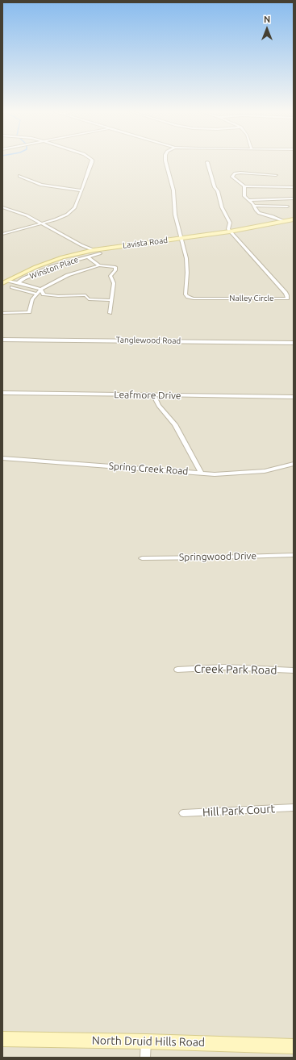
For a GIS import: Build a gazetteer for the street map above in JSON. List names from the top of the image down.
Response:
{
  "streets": {
    "main road": ["Lavista Road", "North Druid Hills Road"],
    "street": [
      "Winston Place",
      "Nalley Circle",
      "Tanglewood Road",
      "Leafmore Drive",
      "Spring Creek Road",
      "Springwood Drive",
      "Creek Park Road",
      "Hill Park Court"
    ]
  },
  "crossings": [
    ["Lavista Road", "Winston Place"],
    ["Lavista Road", "Nalley Circle"]
  ],
  "north": "top"
}
